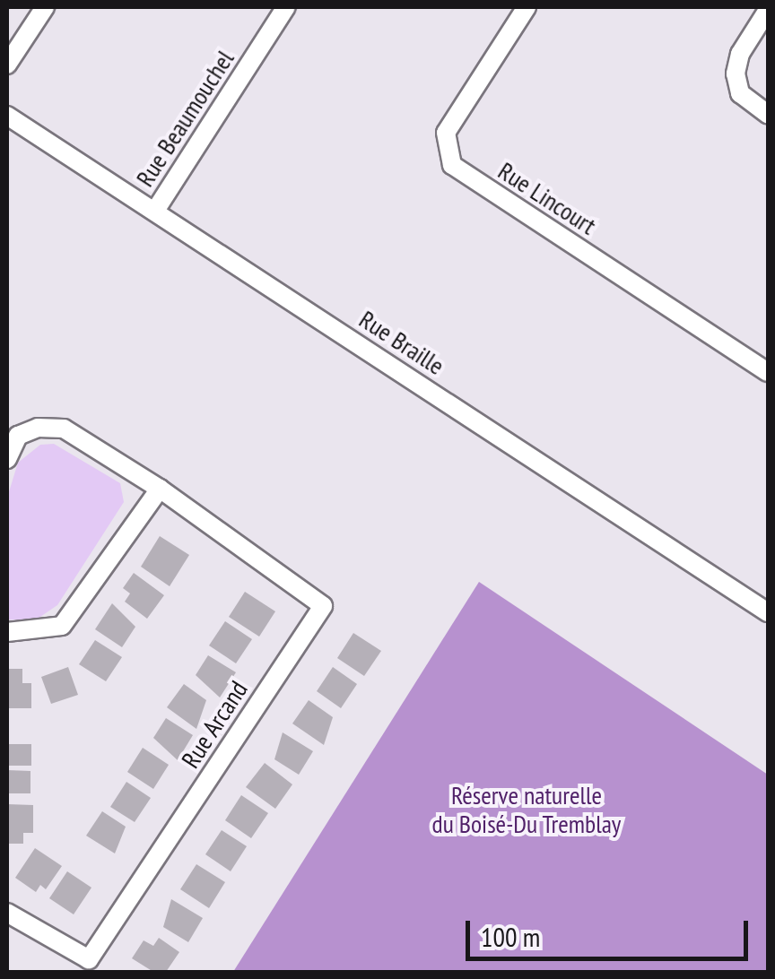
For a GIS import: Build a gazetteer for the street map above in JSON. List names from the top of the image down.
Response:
{
  "streets": {
    "street": [
      "Rue Beaumouchel",
      "Rue Lincourt",
      "Rue Braille",
      "Rue Arcand"
    ]
  },
  "crossings": [
    ["Rue Beaumouchel", "Rue Braille"]
  ],
  "parks": ["Réserve naturelle du Boisé-Du Tremblay"],
  "scale_bar": "100 m"
}
